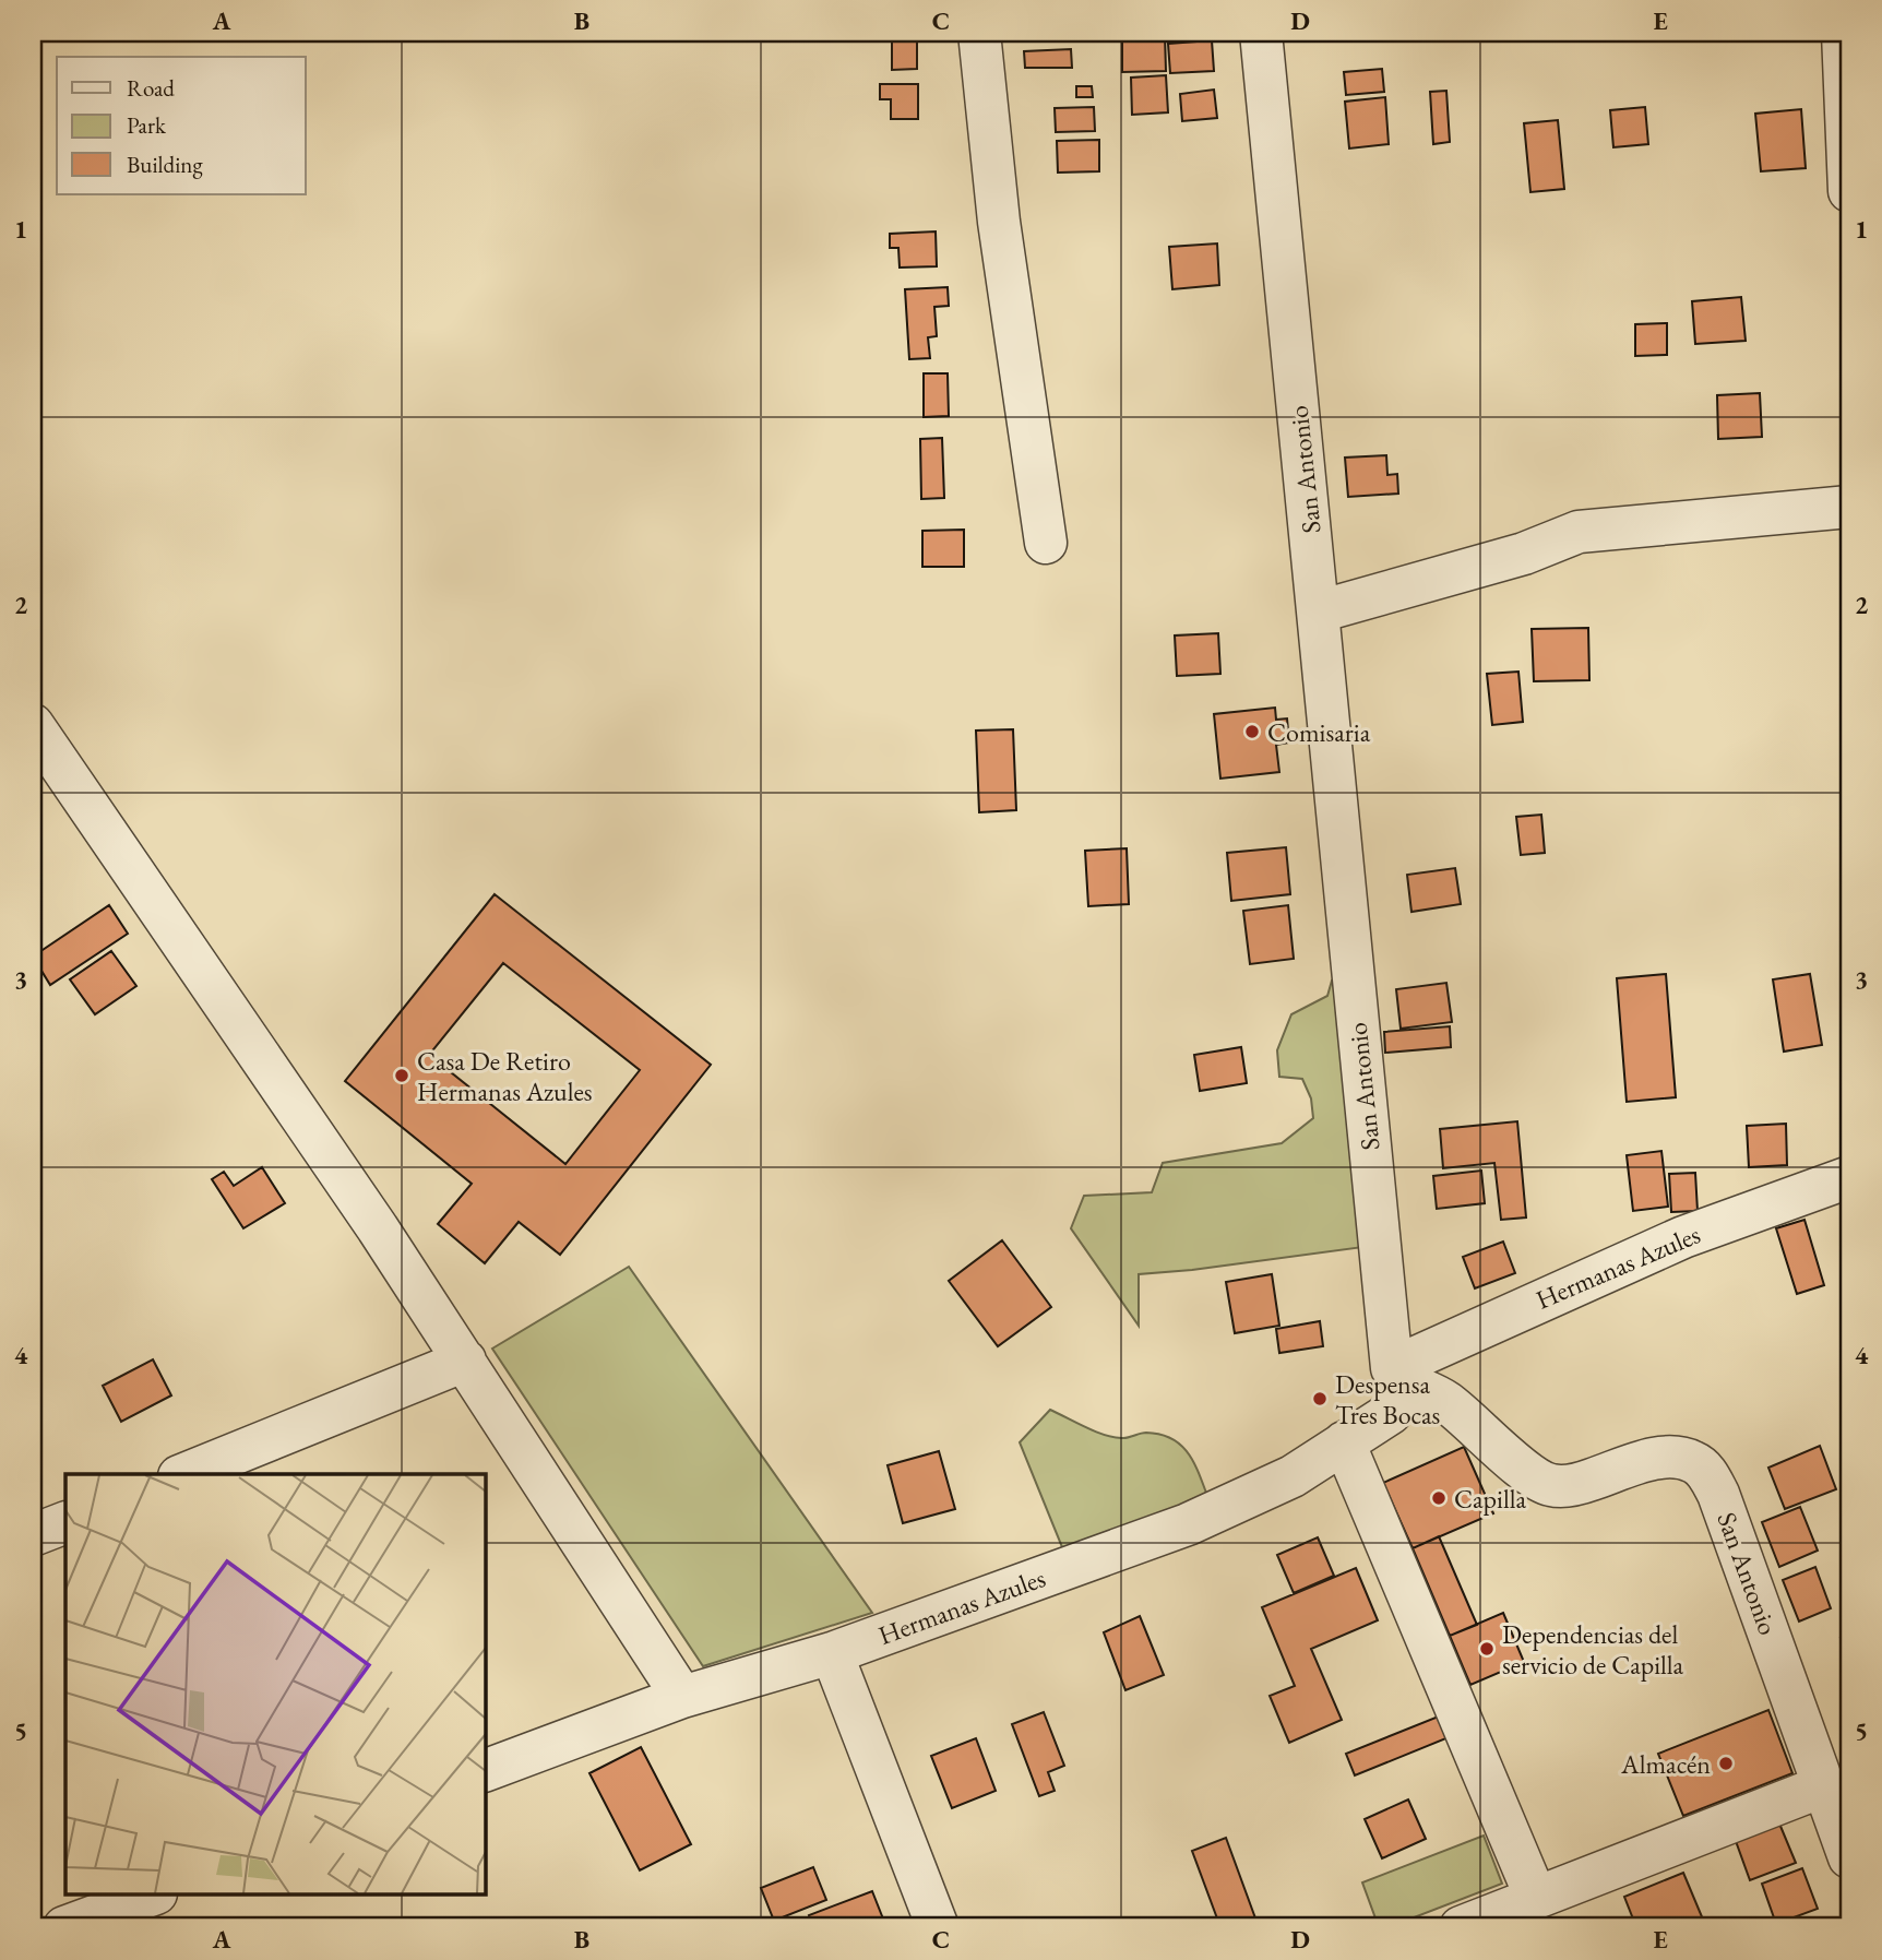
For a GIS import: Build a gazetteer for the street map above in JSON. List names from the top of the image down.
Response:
{
  "streets": {
    "street": ["San Antonio", "Hermanas Azules"]
  },
  "crossings": [
    ["San Antonio", "Hermanas Azules"]
  ],
  "places": [
    "Comisaria",
    "Casa De Retiro Hermanas Azules",
    "Despensa Tres Bocas",
    "Capilla",
    "Dependencias del servicio de Capilla",
    "Almacén"
  ],
  "legend": ["Road", "Park", "Building"],
  "grid": {
    "columns": [
      "A",
      "B",
      "C",
      "D",
      "E"
    ],
    "rows": [
      "1",
      "2",
      "3",
      "4",
      "5"
    ]
  }
}
